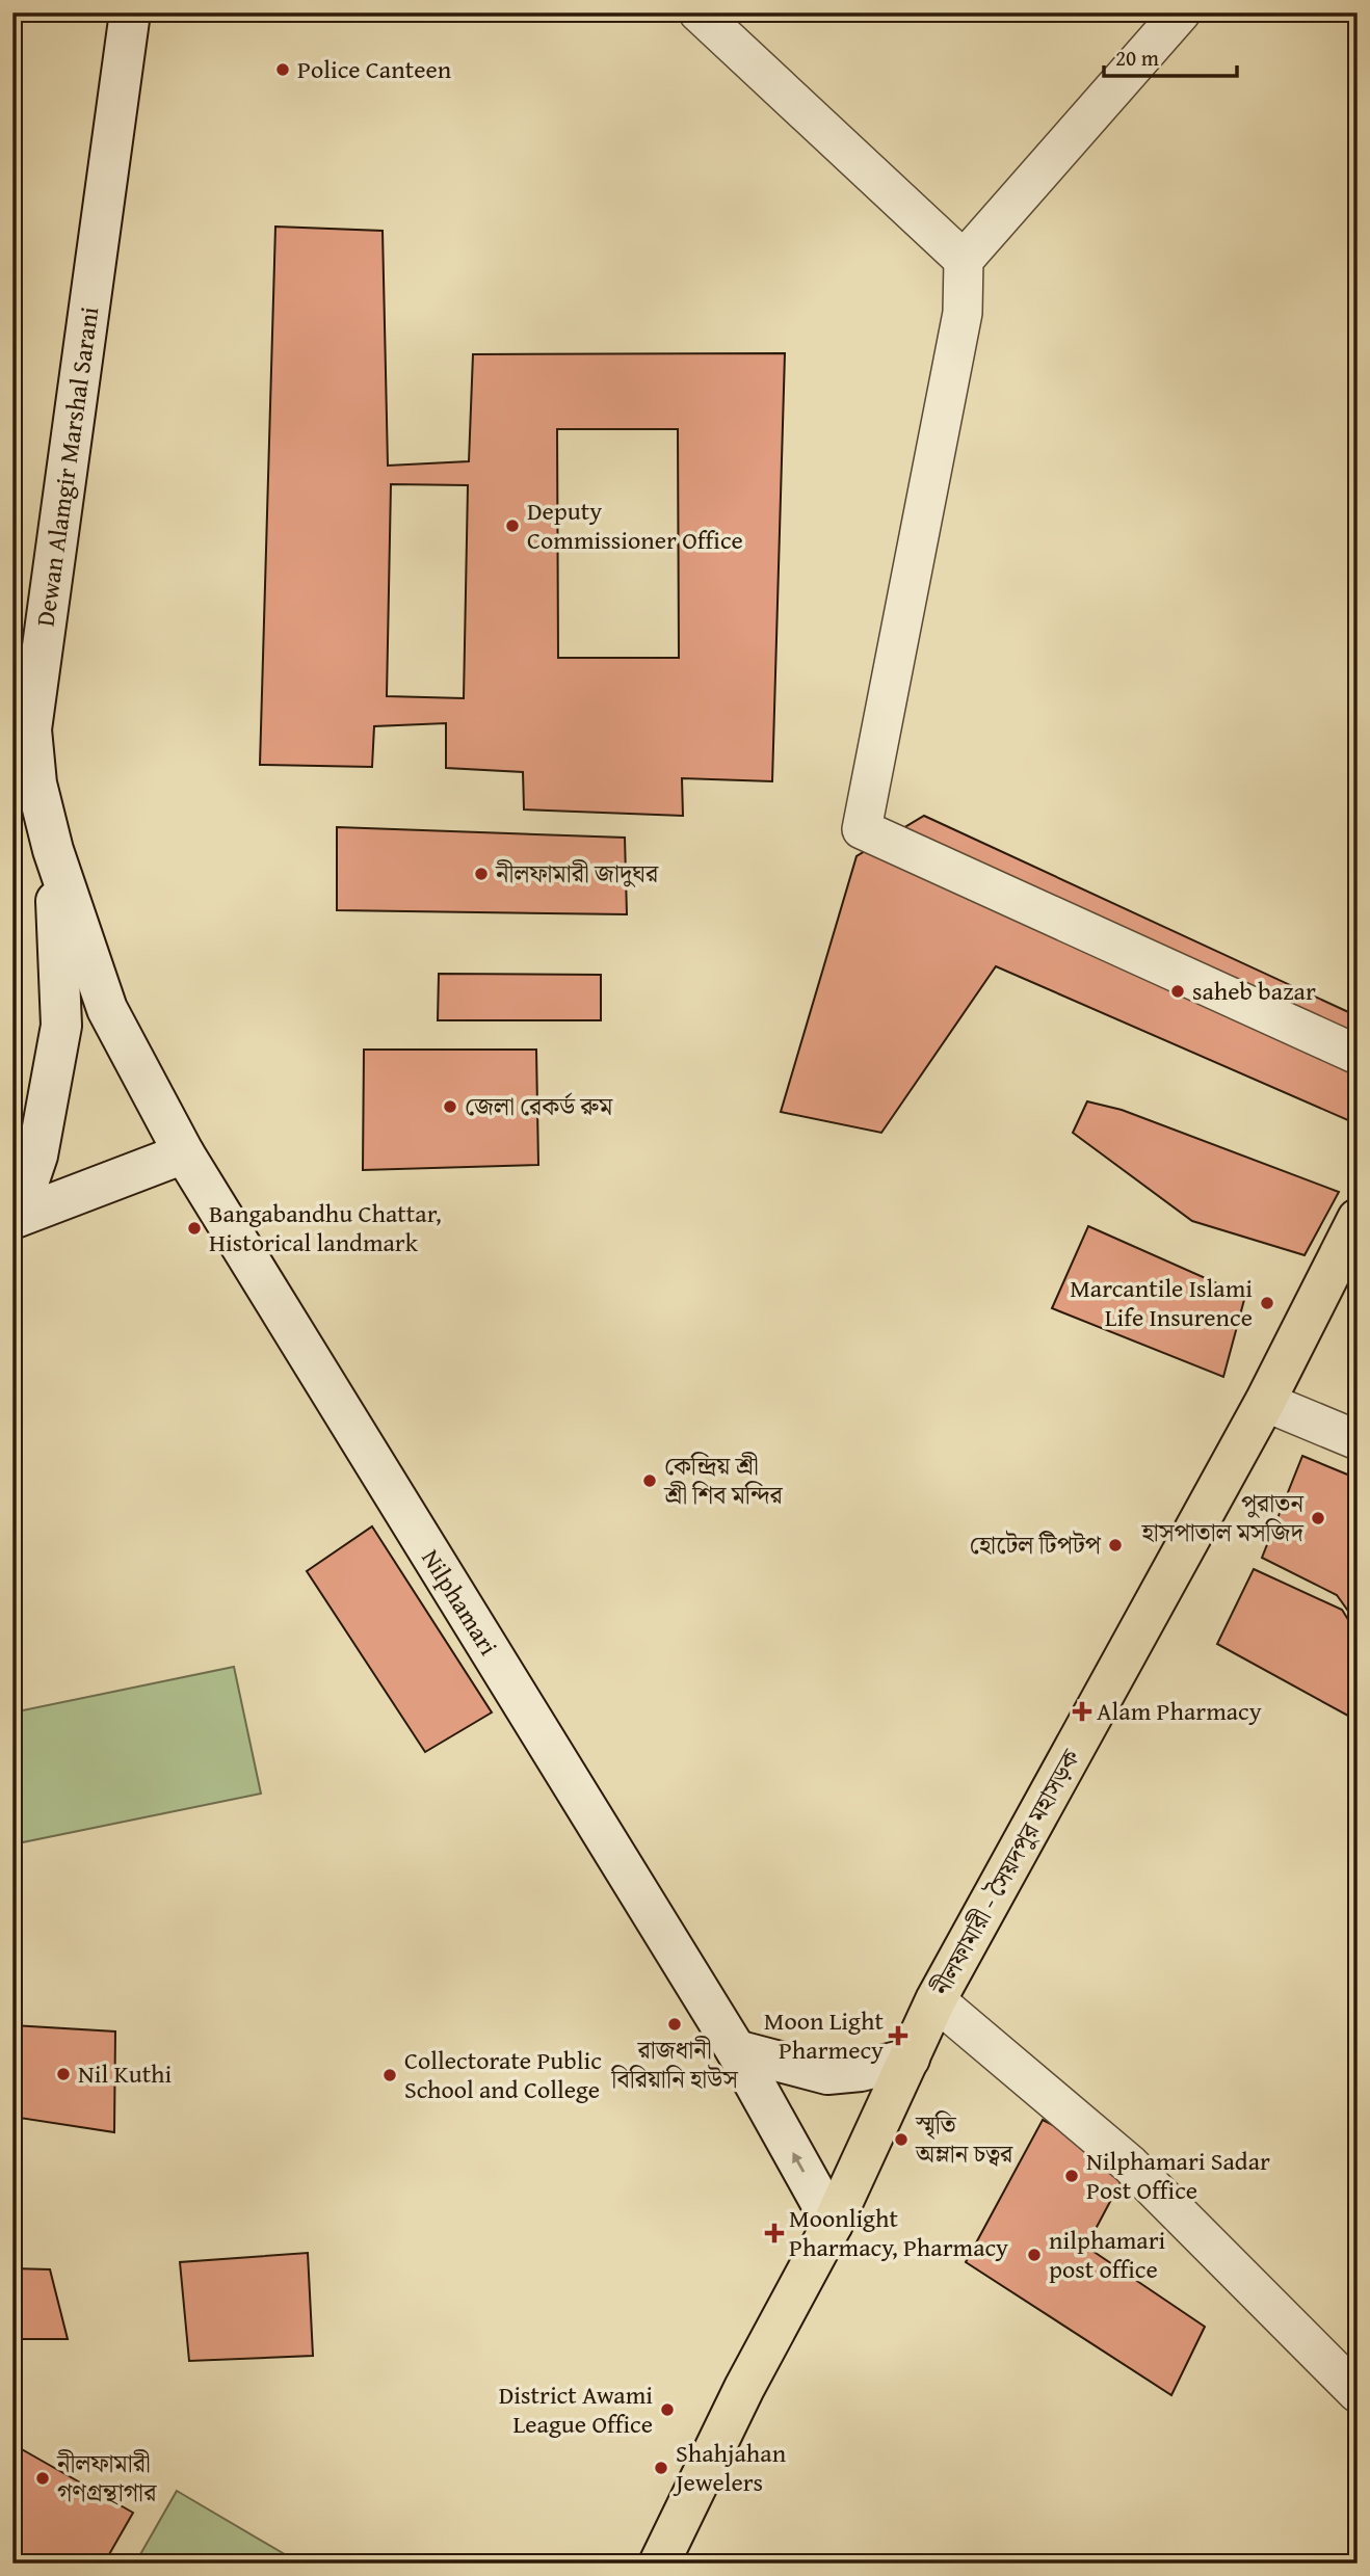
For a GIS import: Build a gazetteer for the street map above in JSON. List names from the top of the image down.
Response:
{
  "streets": {
    "main road": ["নীলফামারী - সৈয়দপুর মহাসড়ক"],
    "street": ["Dewan Alamgir Marshal Sarani", "Nilphamari"]
  },
  "crossings": [
    ["Dewan Alamgir Marshal Sarani", "Nilphamari"],
    ["Nilphamari", "নীলফামারী - সৈয়দপুর মহাসড়ক"]
  ],
  "places": {
    "other": [
      "Police Canteen",
      "Deputy Commissioner Office",
      "নীলফামারী জাদুঘর",
      "saheb bazar",
      "জেলা রেকর্ড রুম",
      "Bangabandhu Chattar, Historical landmark",
      "Marcantile Islami Life Insurence",
      "কেন্দ্রিয় শ্রী শ্রী শিব মন্দির",
      "পুরাতন হাসপাতাল মসজিদ",
      "হোটেল টিপটপ",
      "রাজধানী বিরিয়ানি হাউস",
      "Nil Kuthi",
      "Collectorate Public School and College",
      "স্মৃতি অম্লান চত্বর",
      "Nilphamari Sadar Post Office",
      "nilphamari post office",
      "District Awami League Office",
      "Shahjahan Jewelers",
      "নীলফামারী গণগ্রন্থাগার"
    ],
    "health": ["Alam Pharmacy", "Moon Light Pharmecy", "Moonlight Pharmacy, Pharmacy"]
  },
  "scale_bar": "20 m"
}
